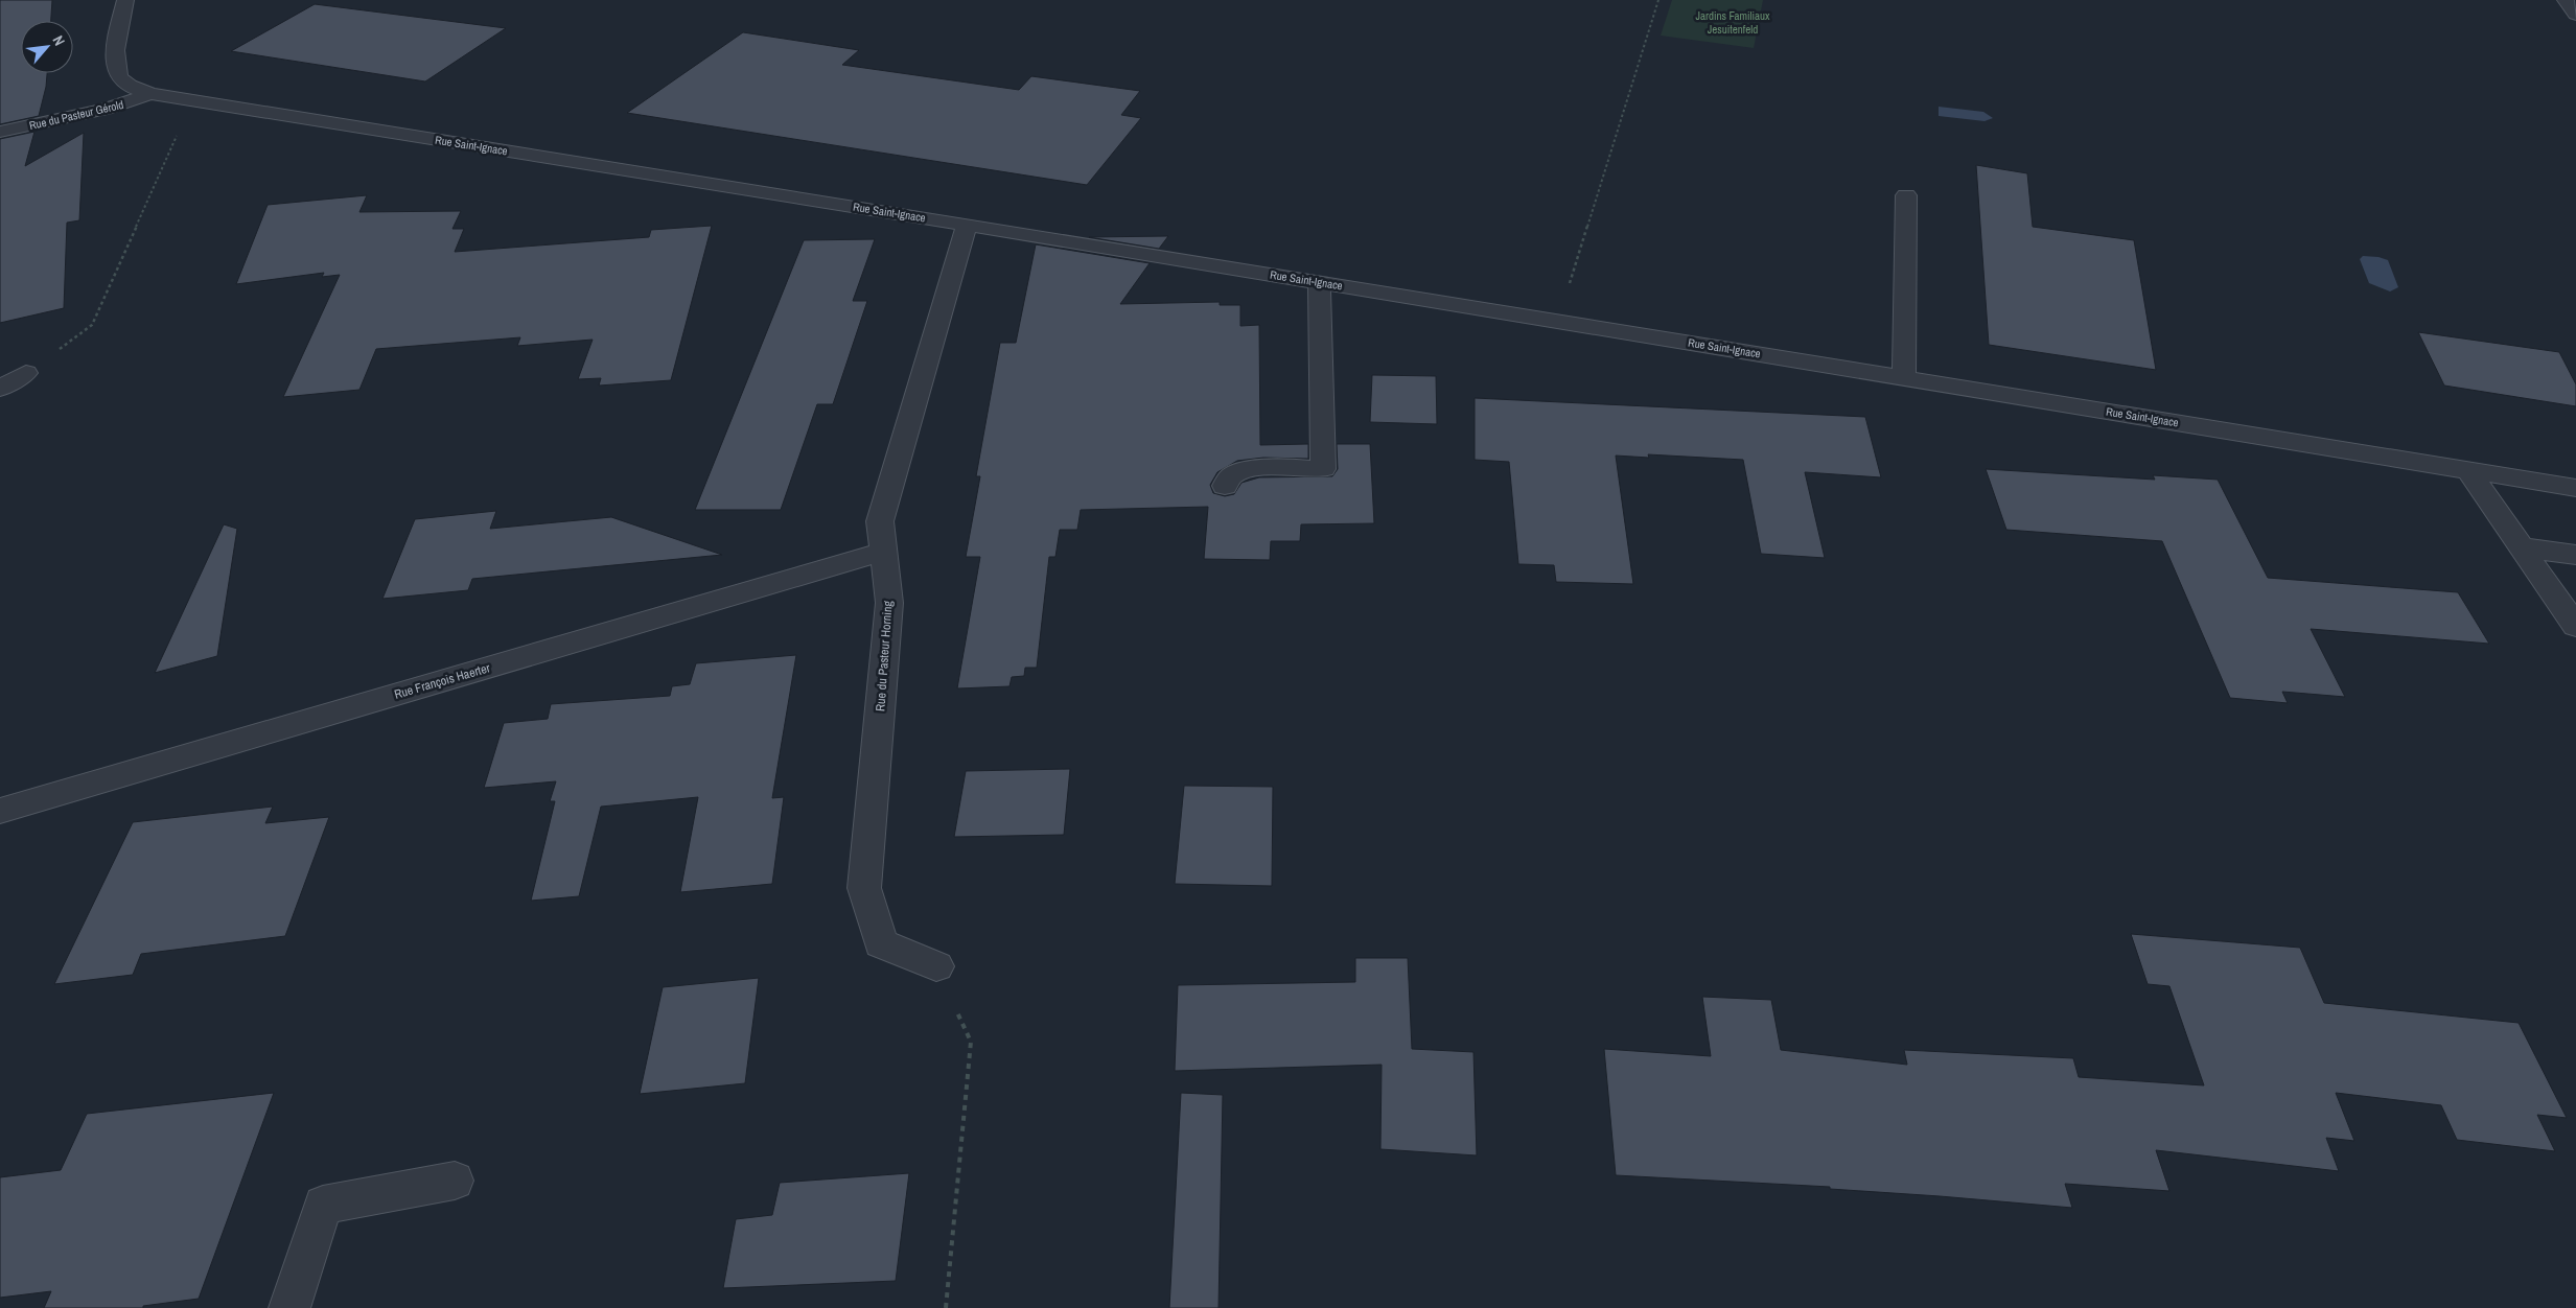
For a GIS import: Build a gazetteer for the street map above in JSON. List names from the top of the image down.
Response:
{
  "streets": {
    "street": [
      "Rue du Pasteur Gérold",
      "Rue Saint-Ignace",
      "Rue du Pasteur Horning",
      "Rue François Haerter"
    ]
  },
  "crossings": [
    ["Rue du Pasteur Gérold", "Rue Saint-Ignace"],
    ["Rue Saint-Ignace", "Rue du Pasteur Horning"],
    ["Rue du Pasteur Horning", "Rue François Haerter"]
  ],
  "parks": ["Jardins Familiaux Jesuitenfeld"],
  "north": "top right"
}
